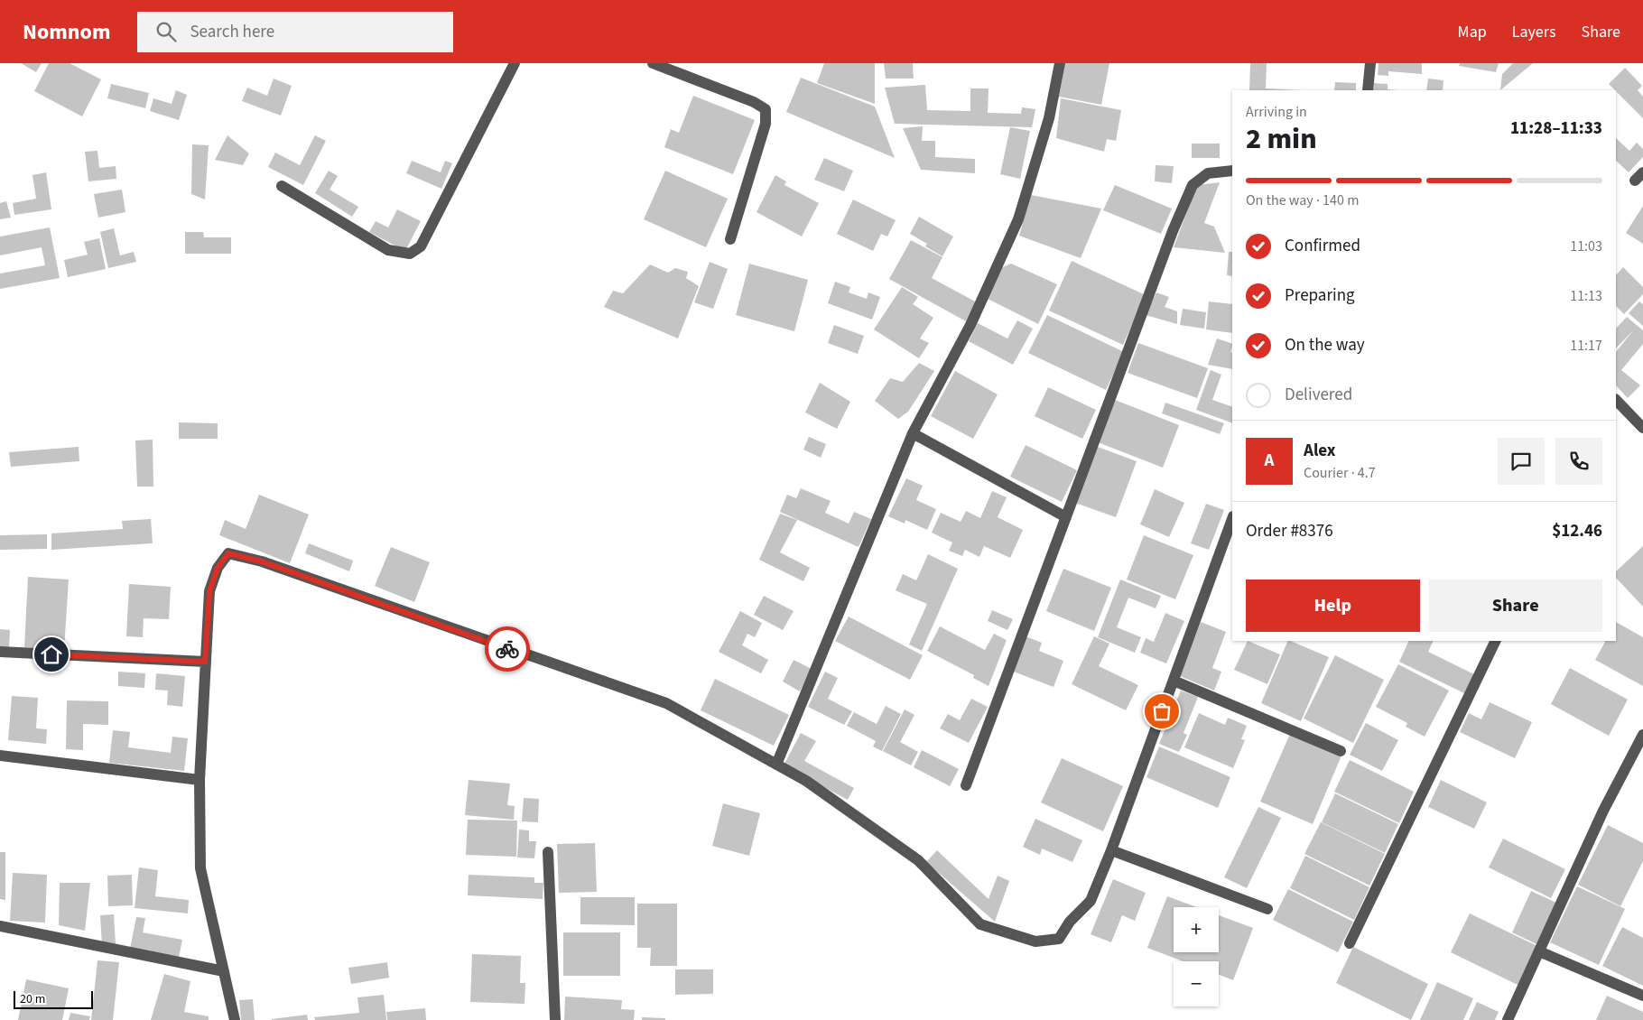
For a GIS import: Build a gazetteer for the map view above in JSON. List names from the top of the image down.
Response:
{
  "scale_bar": "20 m",
  "page": {
    "header": "Nomnom",
    "search": "Search here",
    "nav": ["Map", "Layers", "Share"],
    "heading": ["2 min", "Arriving in", "11:28–11:33"],
    "panel": [
      "Alex",
      "Courier · 4.7",
      "Order #8376",
      "$12.46"
    ],
    "bar": "On the way · 140 m",
    "list": [
      ["Confirmed", "11:03"],
      ["Preparing", "11:13"],
      ["On the way", "11:17"],
      "Delivered"
    ],
    "round": "A",
    "buttons": ["Help", "Share"],
    "map_buttons": ["+", "−"],
    "scale": "20 m"
  }
}
